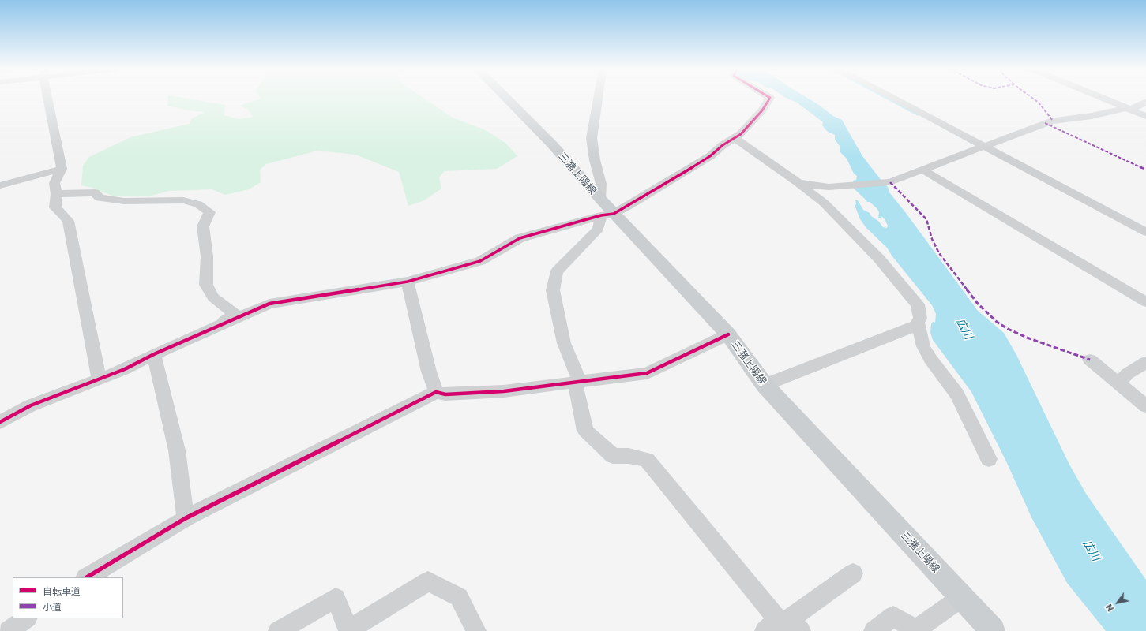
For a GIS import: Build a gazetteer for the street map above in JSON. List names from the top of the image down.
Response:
{
  "streets": {
    "main road": ["三潴上陽線"]
  },
  "water": ["広川"],
  "legend": ["自転車道", "小道"],
  "north": "bottom left"
}
